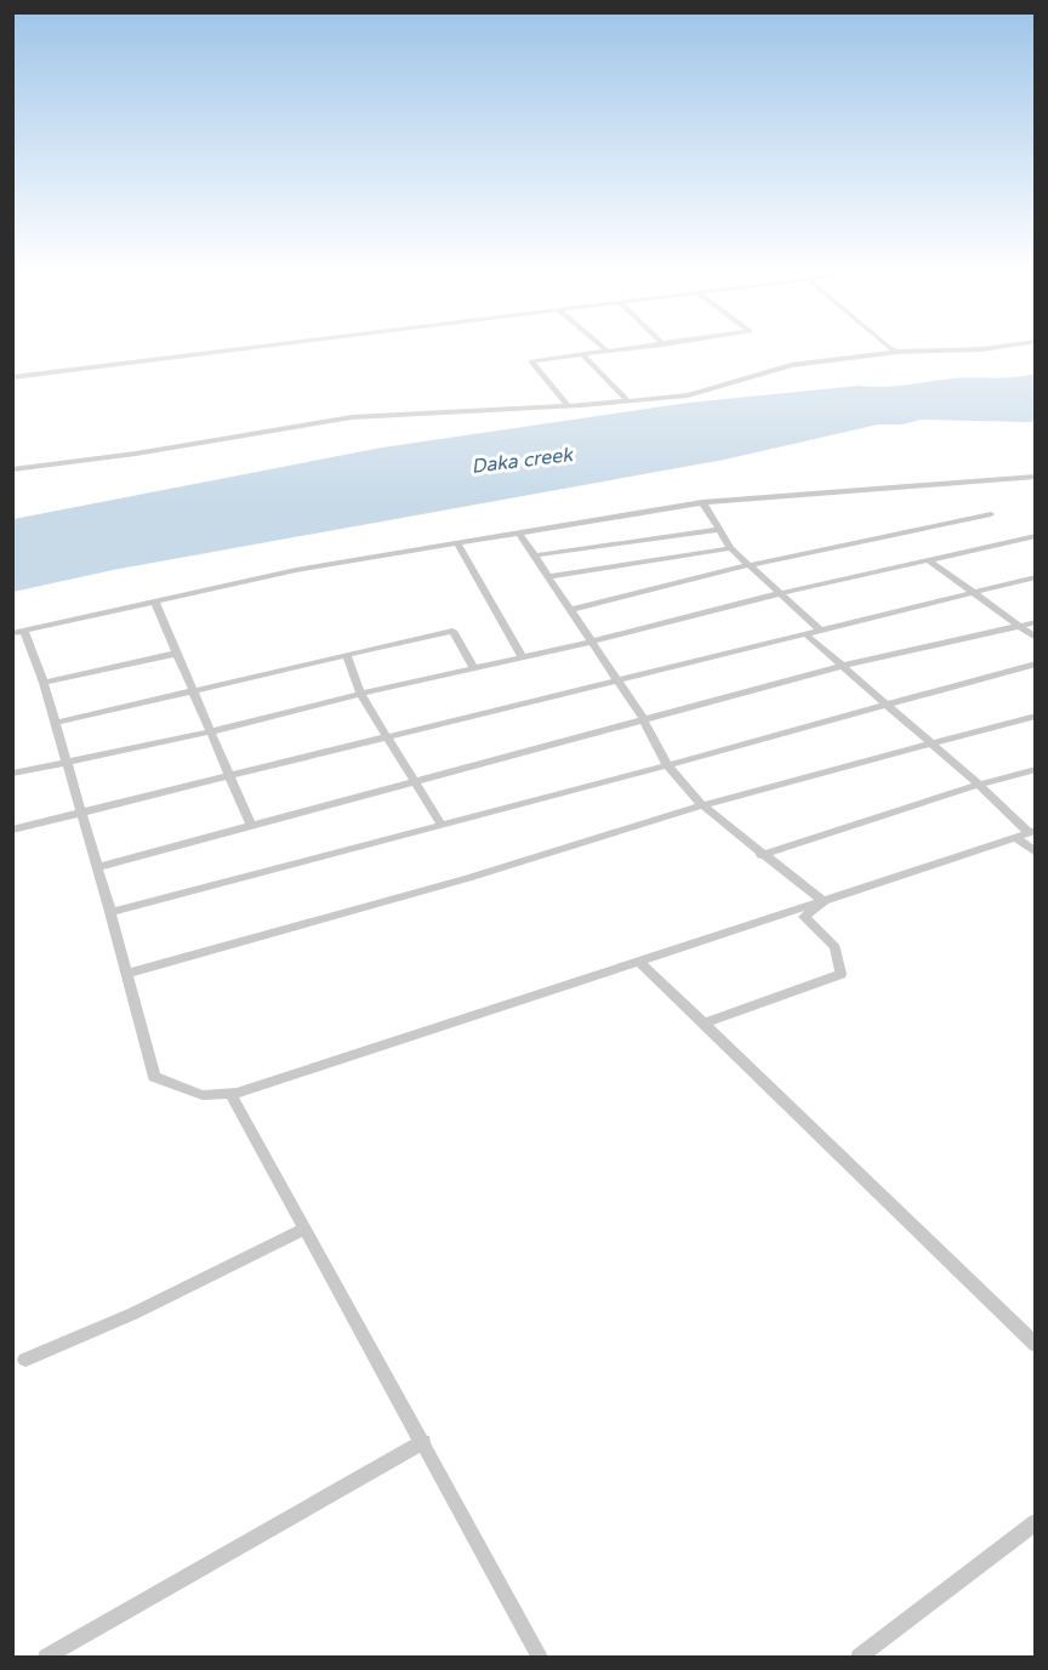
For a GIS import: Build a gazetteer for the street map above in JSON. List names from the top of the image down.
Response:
{
  "water": ["Daka creek"]
}
